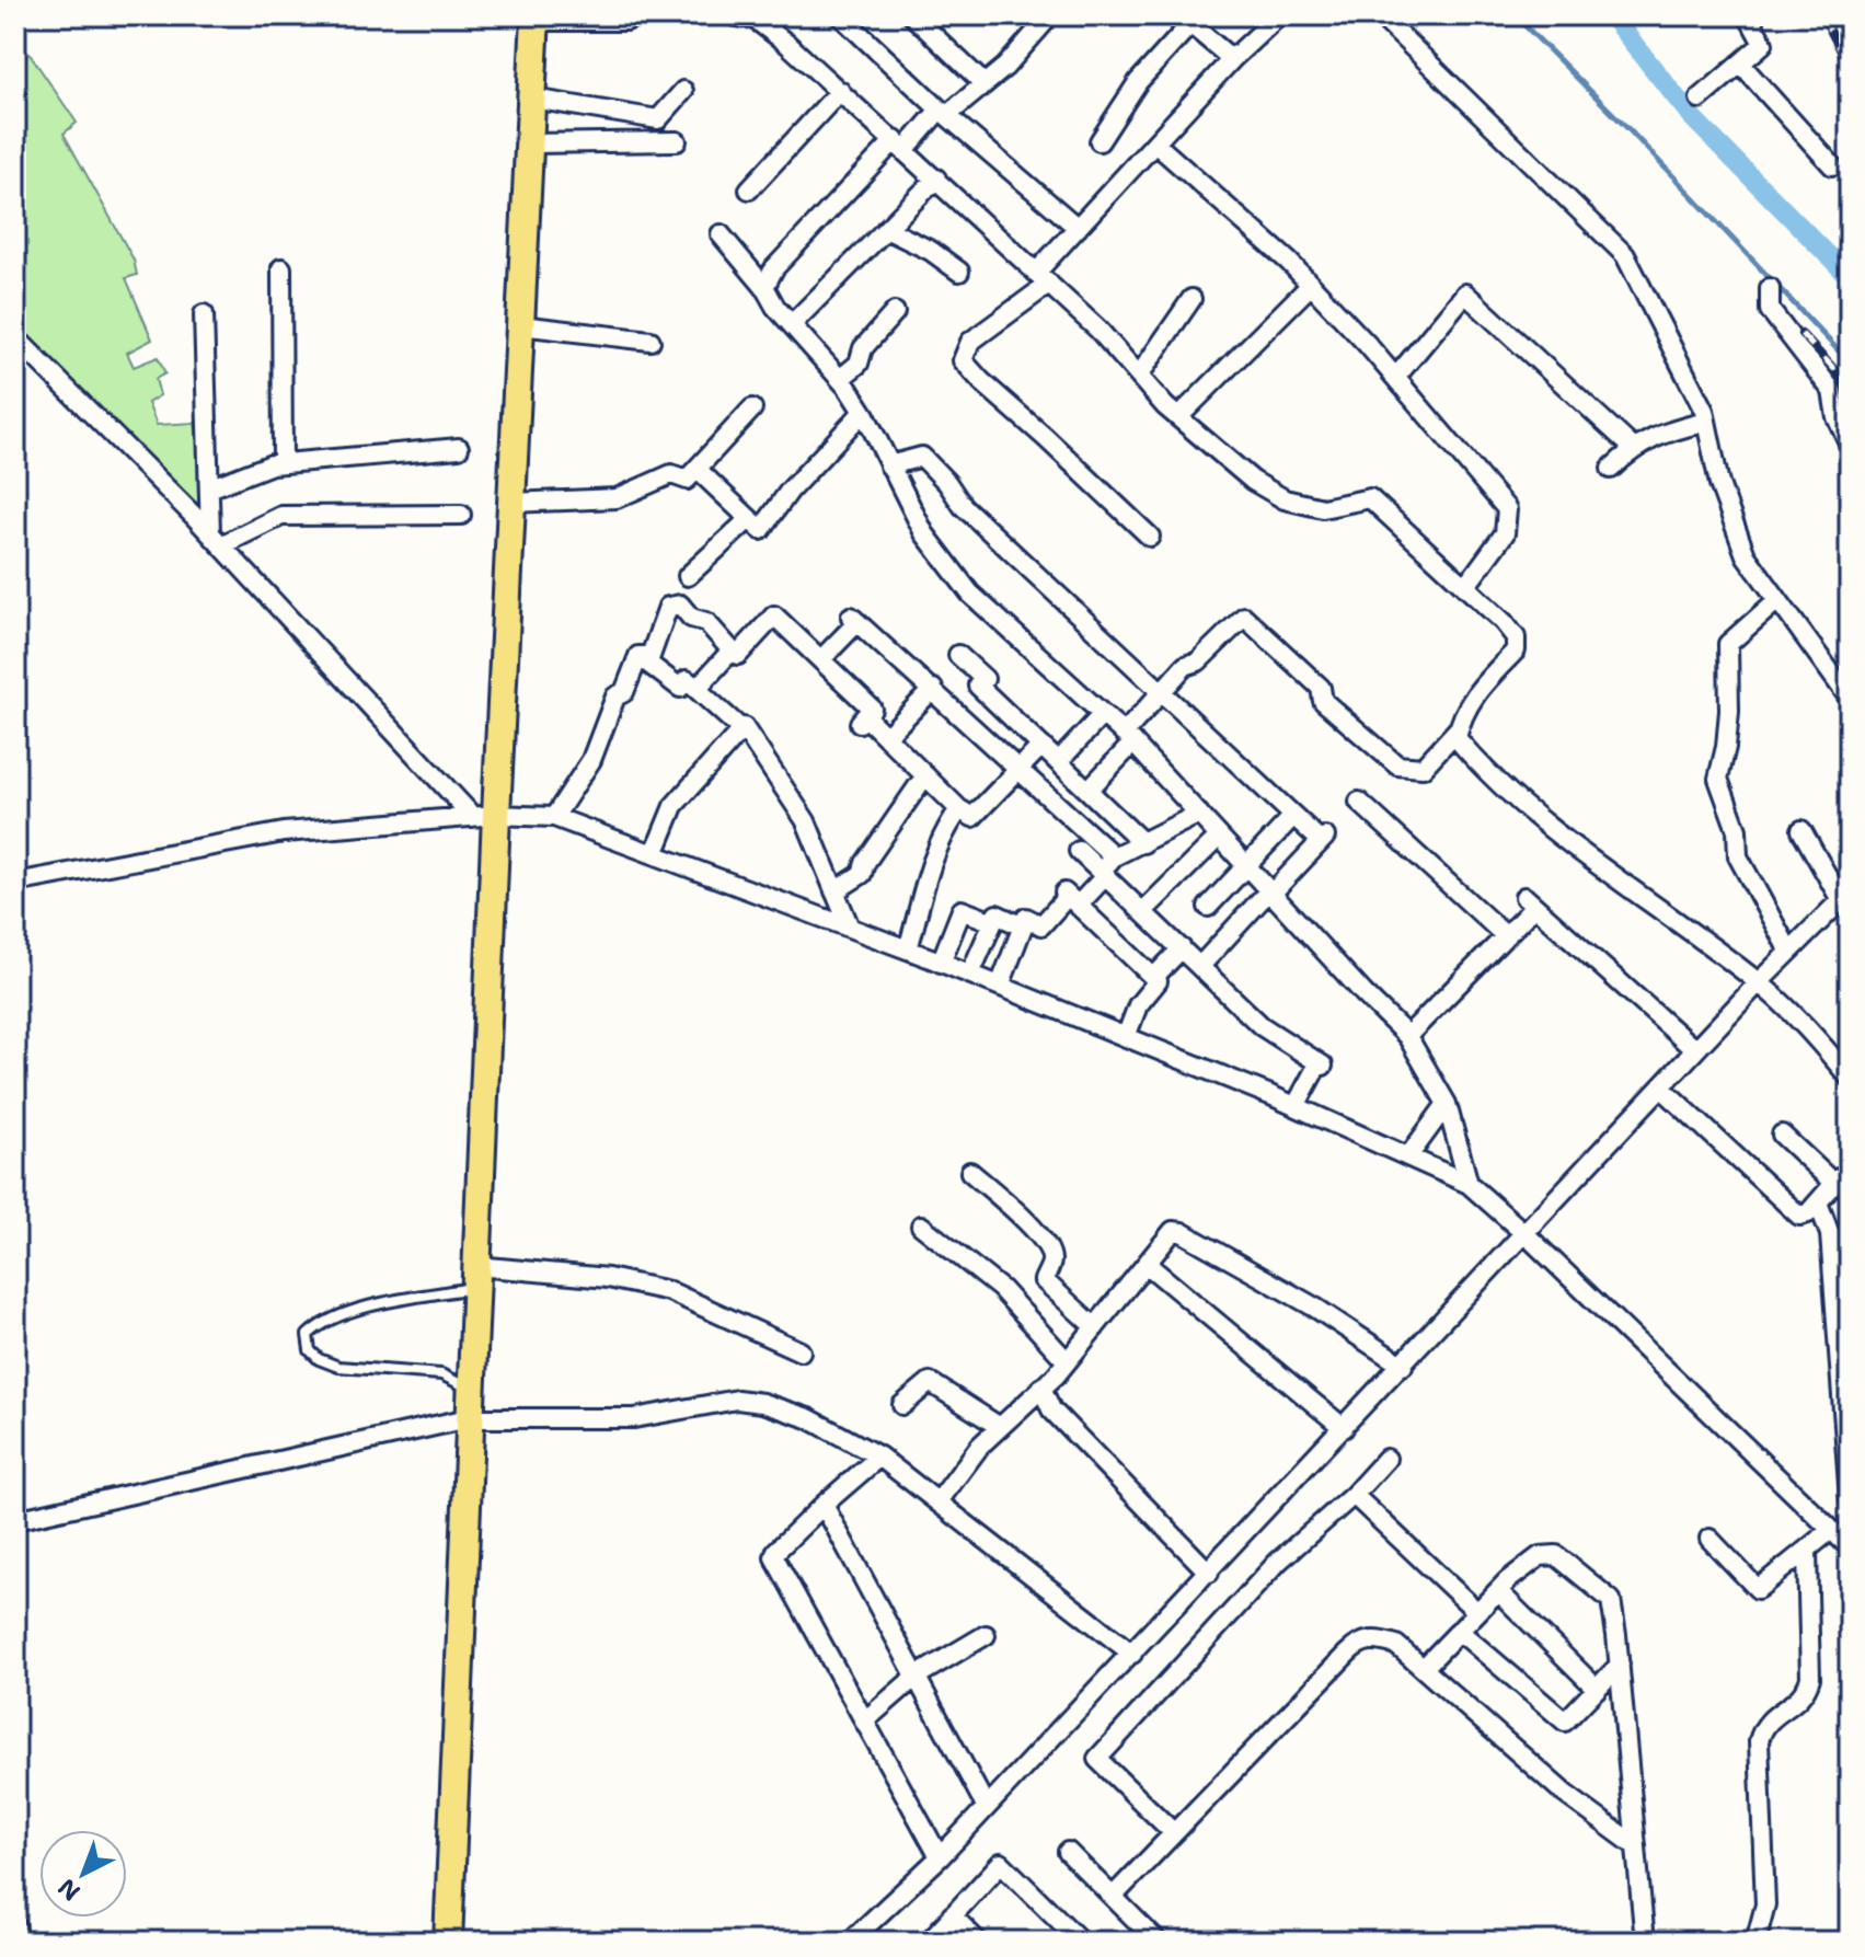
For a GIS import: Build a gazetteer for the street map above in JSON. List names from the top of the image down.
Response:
{
  "north": "bottom left"
}
